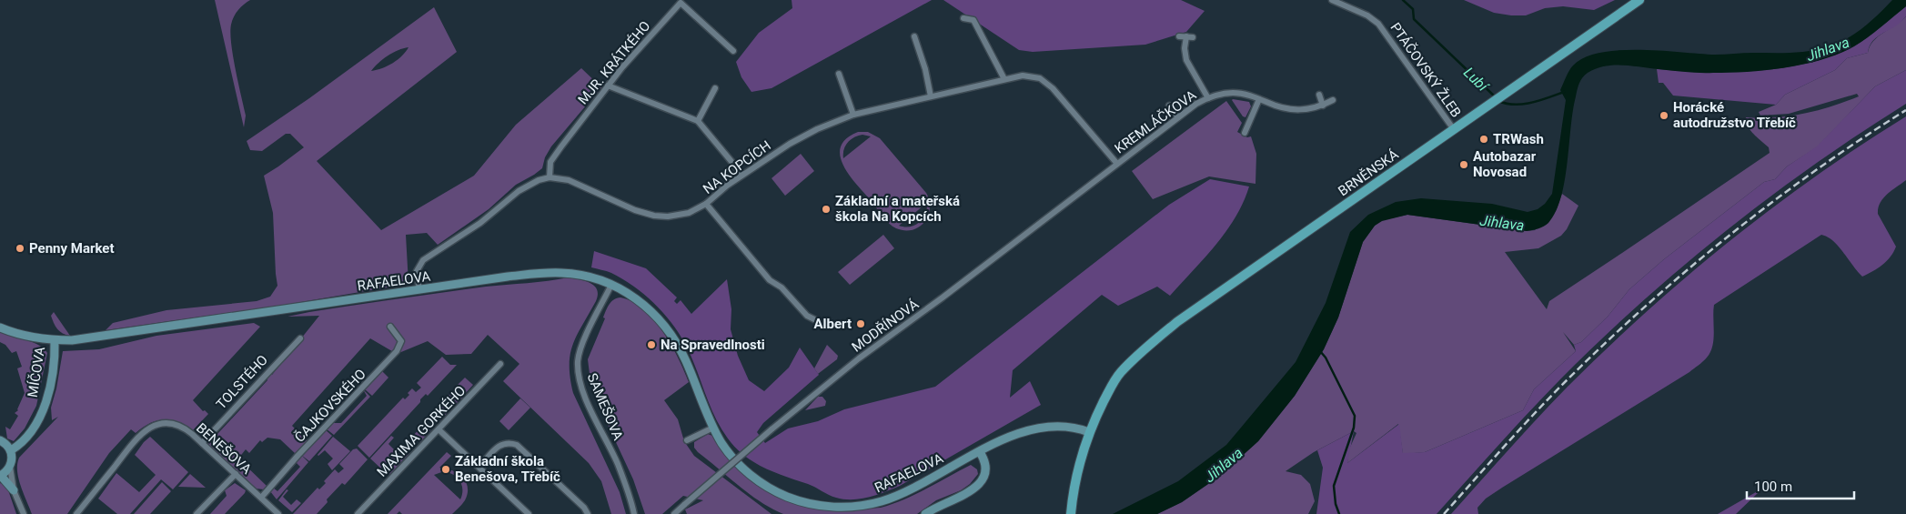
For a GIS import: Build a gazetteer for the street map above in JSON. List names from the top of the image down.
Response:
{
  "streets": {
    "main road": ["BRNĚNSKÁ", "RAFAELOVA", "MÍČOVA"],
    "street": [
      "MJR. KRÁTKÉHO",
      "PTÁČOVSKÝ ŽLEB",
      "KREMLÁČKOVA",
      "NA KOPCÍCH",
      "MODŘÍNOVÁ",
      "TOLSTÉHO",
      "ČAJKOVSKÉHO",
      "SAMEŠOVA",
      "MAXIMA GORKÉHO",
      "BENEŠOVA"
    ]
  },
  "crossings": [
    ["PTÁČOVSKÝ ŽLEB", "BRNĚNSKÁ"],
    ["KREMLÁČKOVA", "NA KOPCÍCH"],
    ["KREMLÁČKOVA", "MODŘÍNOVÁ"],
    ["NA KOPCÍCH", "MODŘÍNOVÁ"],
    ["RAFAELOVA", "MÍČOVA"],
    ["RAFAELOVA", "SAMEŠOVA"],
    ["TOLSTÉHO", "BENEŠOVA"],
    ["ČAJKOVSKÉHO", "BENEŠOVA"]
  ],
  "water": ["Jihlava", "Lubí"],
  "places": [
    "Horácké autodružstvo Třebíč",
    "TRWash",
    "Autobazar Novosad",
    "Základní a mateřská škola Na Kopcích",
    "Penny Market",
    "Albert",
    "Na Spravedlnosti",
    "Základní škola Benešova, Třebíč"
  ],
  "scale_bar": "100 m"
}
